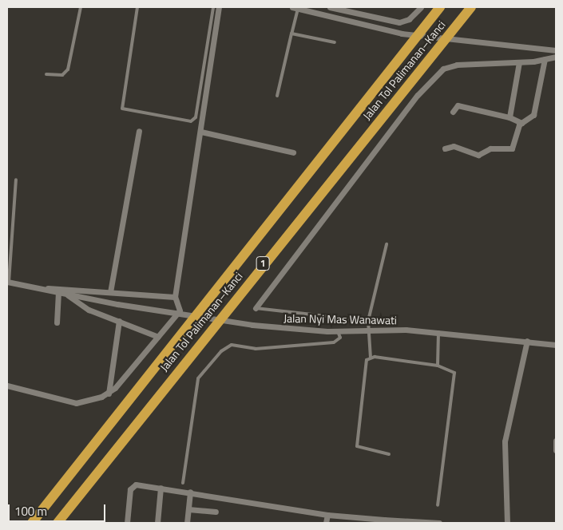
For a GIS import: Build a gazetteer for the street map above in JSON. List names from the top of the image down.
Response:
{
  "streets": {
    "highway": ["Jalan Tol Palimanan–Kanci", "1"],
    "street": ["Jalan Nyi Mas Wanawati"]
  },
  "scale_bar": "100 m"
}
